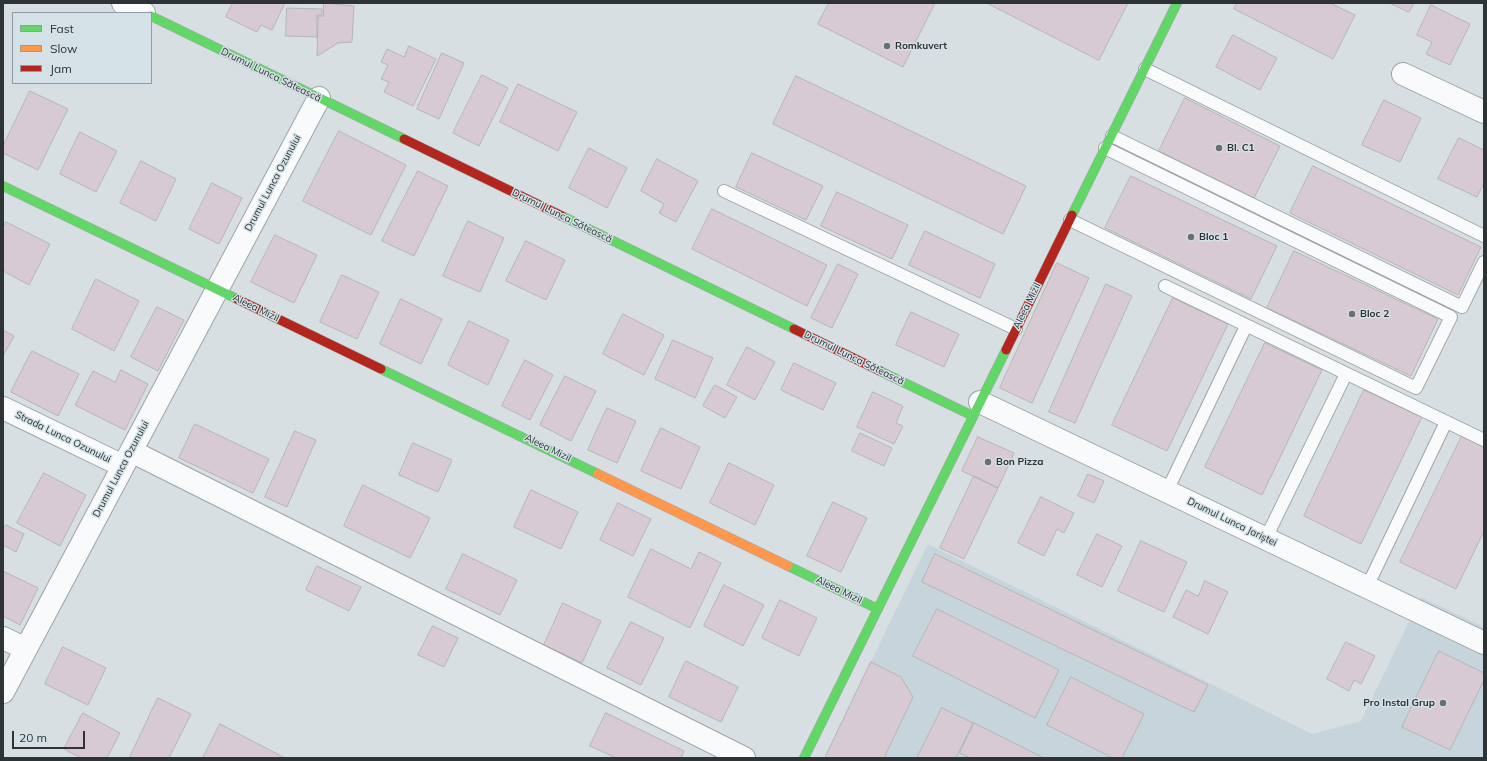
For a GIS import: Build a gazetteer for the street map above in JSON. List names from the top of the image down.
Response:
{
  "streets": {
    "street": [
      "Drumul Lunca Sătească",
      "Drumul Lunca Ozunului",
      "Aleea Mizil",
      "Strada Lunca Ozunului",
      "Drumul Lunca Jariștei"
    ]
  },
  "crossings": [
    ["Drumul Lunca Sătească", "Drumul Lunca Ozunului"],
    ["Drumul Lunca Sătească", "Aleea Mizil"],
    ["Drumul Lunca Sătească", "Drumul Lunca Jariștei"],
    ["Drumul Lunca Ozunului", "Aleea Mizil"],
    ["Drumul Lunca Ozunului", "Strada Lunca Ozunului"],
    ["Aleea Mizil", "Drumul Lunca Jariștei"]
  ],
  "places": [
    "Romkuvert",
    "Bl. C1",
    "Bloc 1",
    "Bloc 2",
    "Bon Pizza",
    "Pro Instal Grup"
  ],
  "legend": ["Fast", "Slow", "Jam"],
  "scale_bar": "20 m"
}
